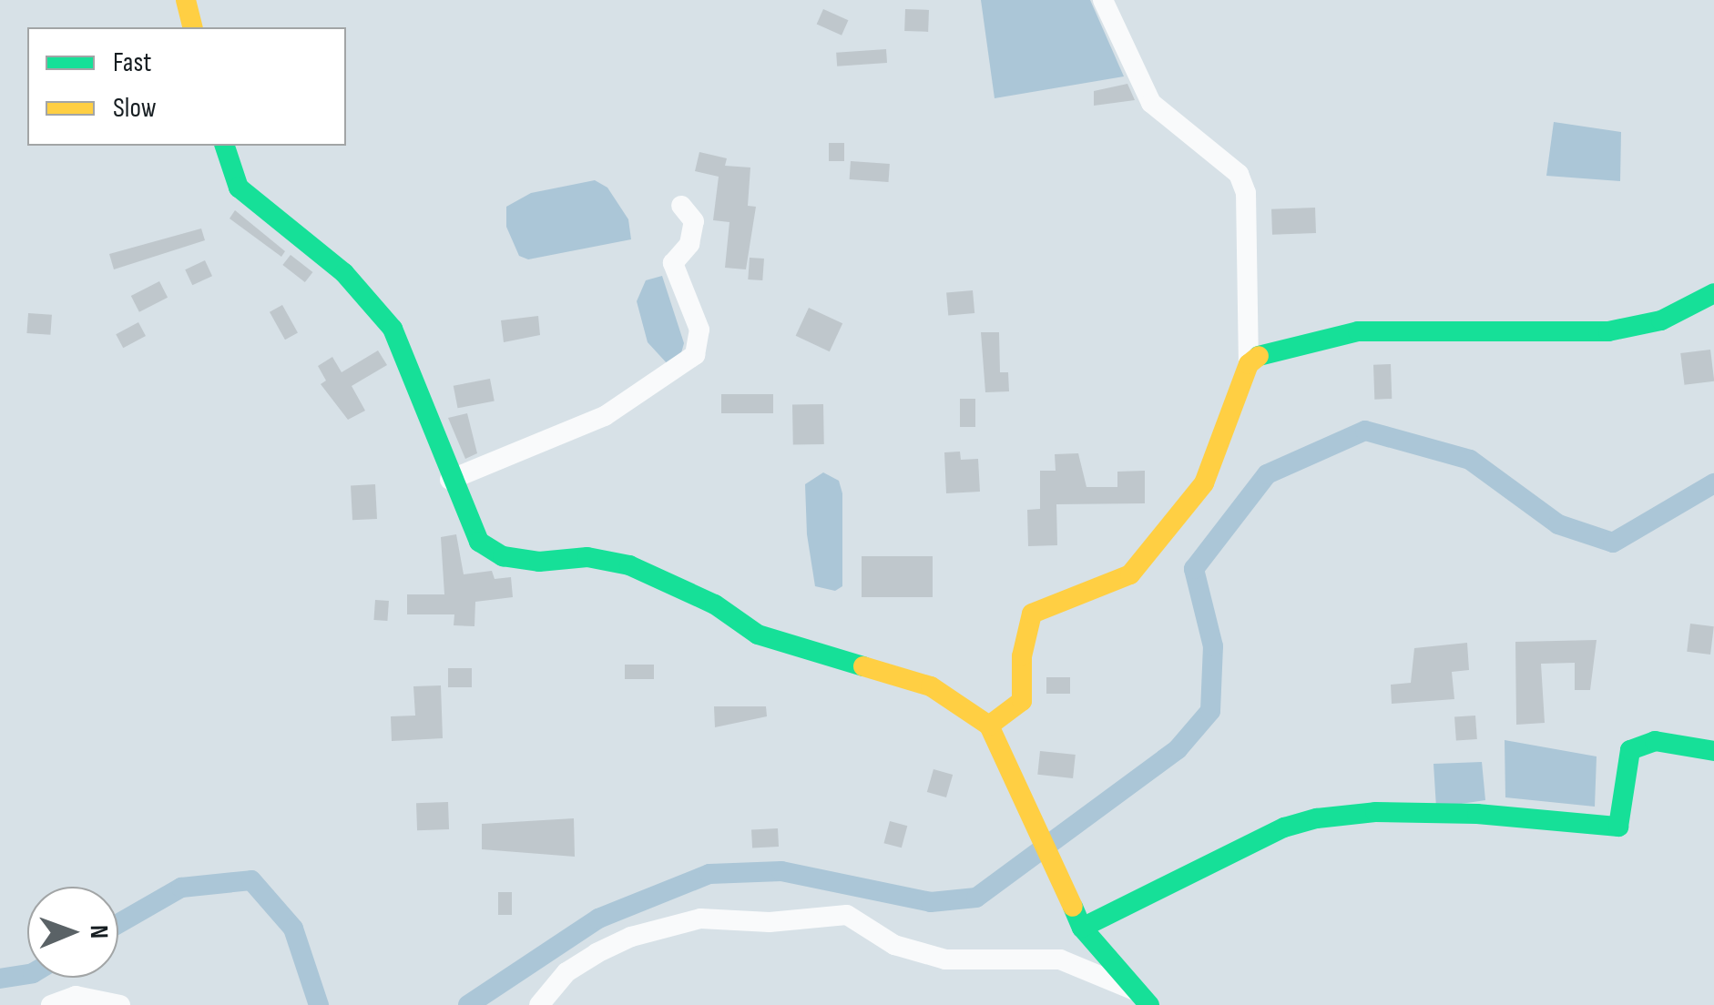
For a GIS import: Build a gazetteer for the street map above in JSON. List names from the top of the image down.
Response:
{
  "legend": ["Fast", "Slow"],
  "north": "right"
}
